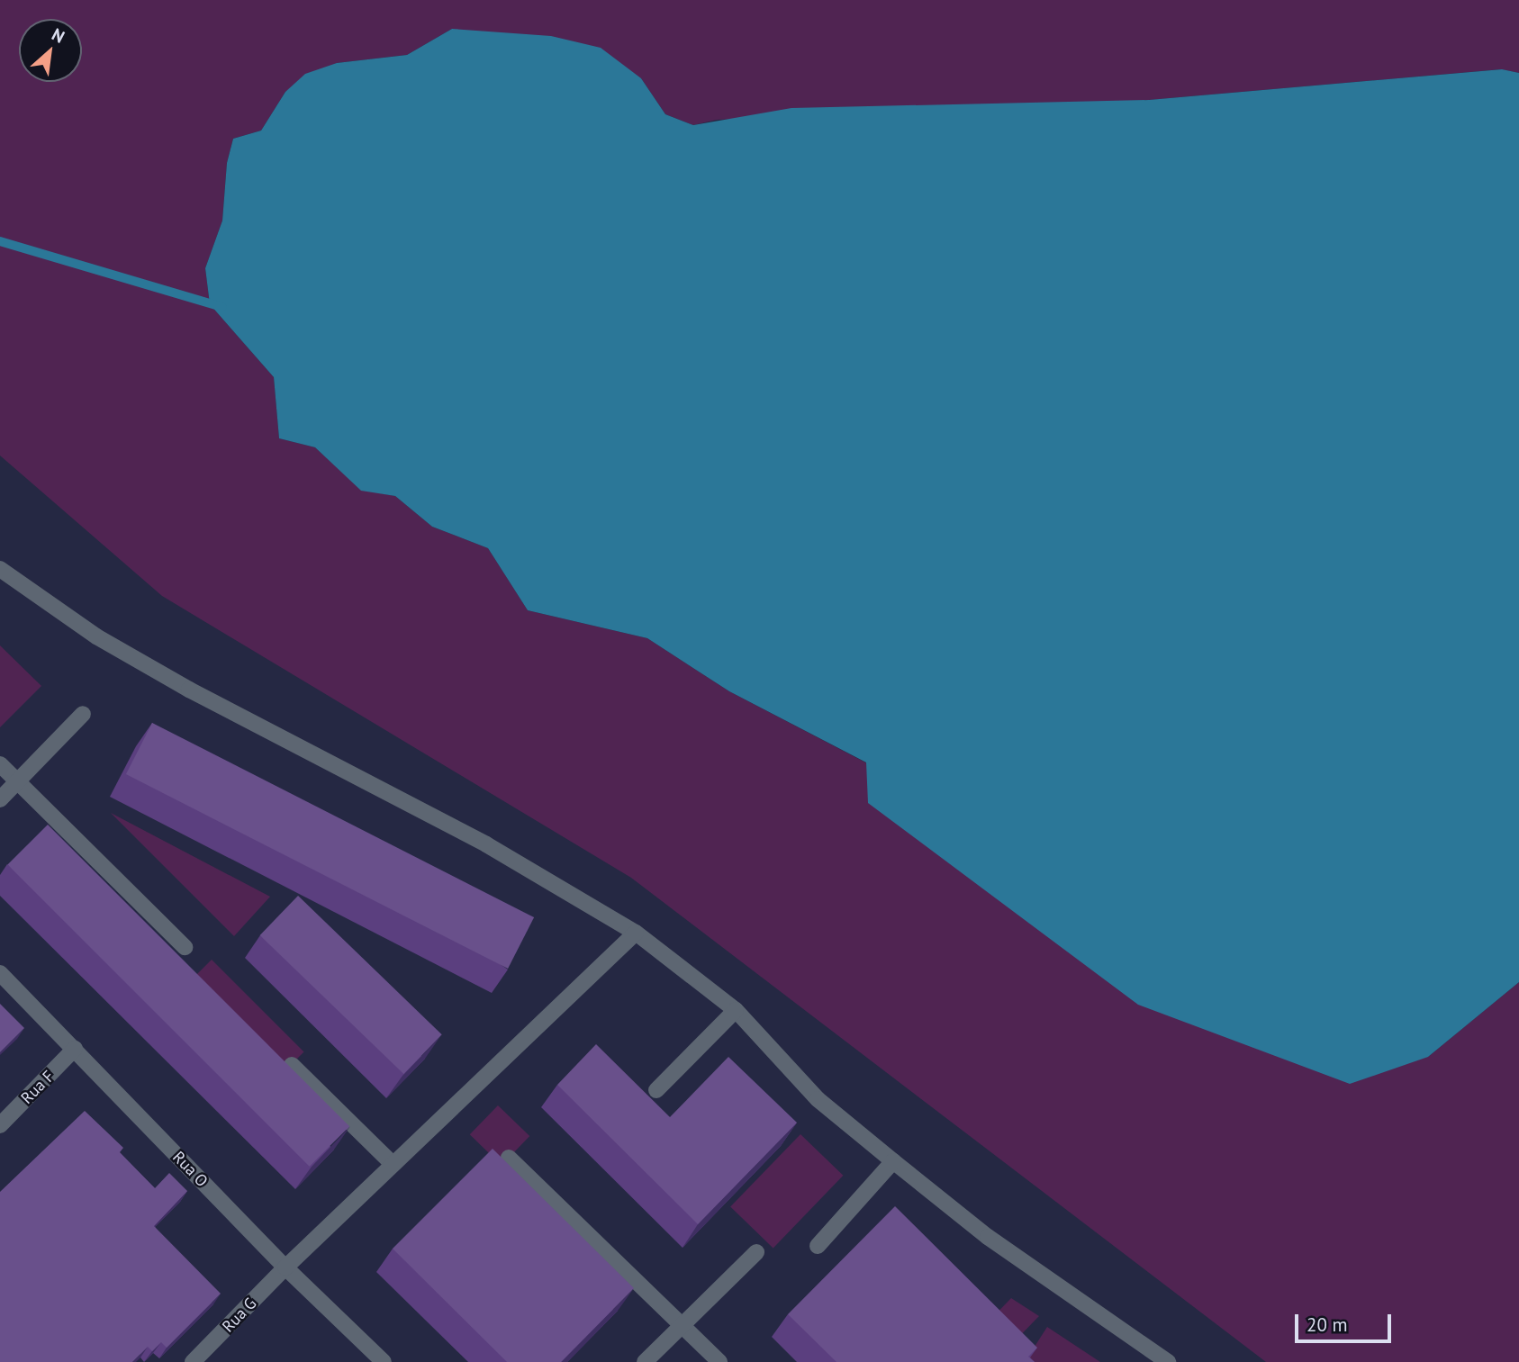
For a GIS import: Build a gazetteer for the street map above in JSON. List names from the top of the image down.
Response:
{
  "streets": {
    "street": ["Rua F", "Rua O", "Rua G"]
  },
  "crossings": [
    ["Rua F", "Rua O"],
    ["Rua O", "Rua G"]
  ],
  "scale_bar": "20 m",
  "north": "top right"
}
